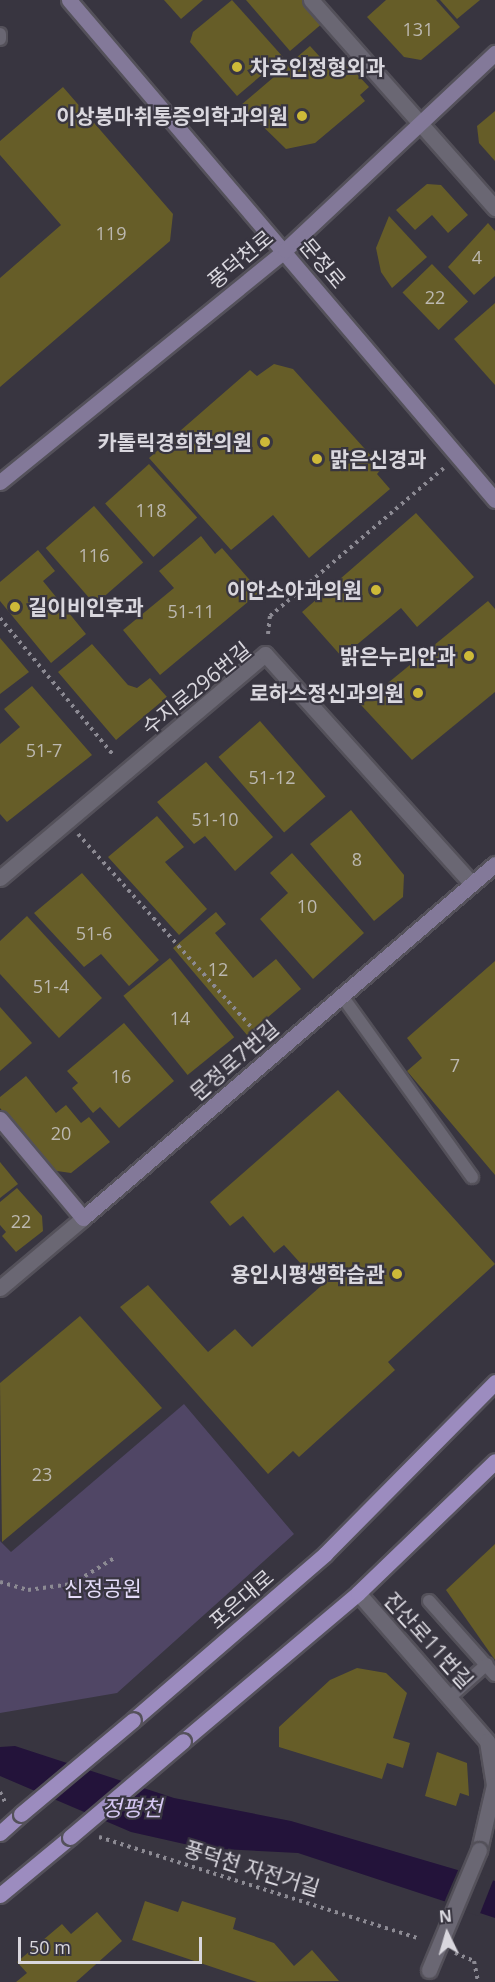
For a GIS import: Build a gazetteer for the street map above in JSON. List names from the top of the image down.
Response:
{
  "streets": {
    "main road": ["포은대로"],
    "street": [
      "풍덕천로",
      "문정로",
      "수지로296번길",
      "문정로7번길",
      "진산로11번길"
    ],
    "path": ["풍덕천 자전거길"]
  },
  "crossings": [
    ["풍덕천로", "문정로"],
    ["수지로296번길", "문정로7번길"]
  ],
  "water": ["정평천"],
  "parks": ["신정공원"],
  "places": [
    "차호인정형외과",
    "이상봉마취통증의학과의원",
    "카톨릭경희한의원",
    "맑은신경과",
    "이안소아과의원",
    "길이비인후과",
    "밝은누리안과",
    "로하스정신과의원",
    "용인시평생학습관"
  ],
  "house_numbers": [
    "131",
    "119",
    "4",
    "22",
    "118",
    "116",
    "51-11",
    "51-7",
    "51-12",
    "51-10",
    "8",
    "10",
    "51-6",
    "12",
    "51-4",
    "14",
    "7",
    "16",
    "20",
    "22",
    "23"
  ],
  "scale_bar": "50 m",
  "north": "top"
}
